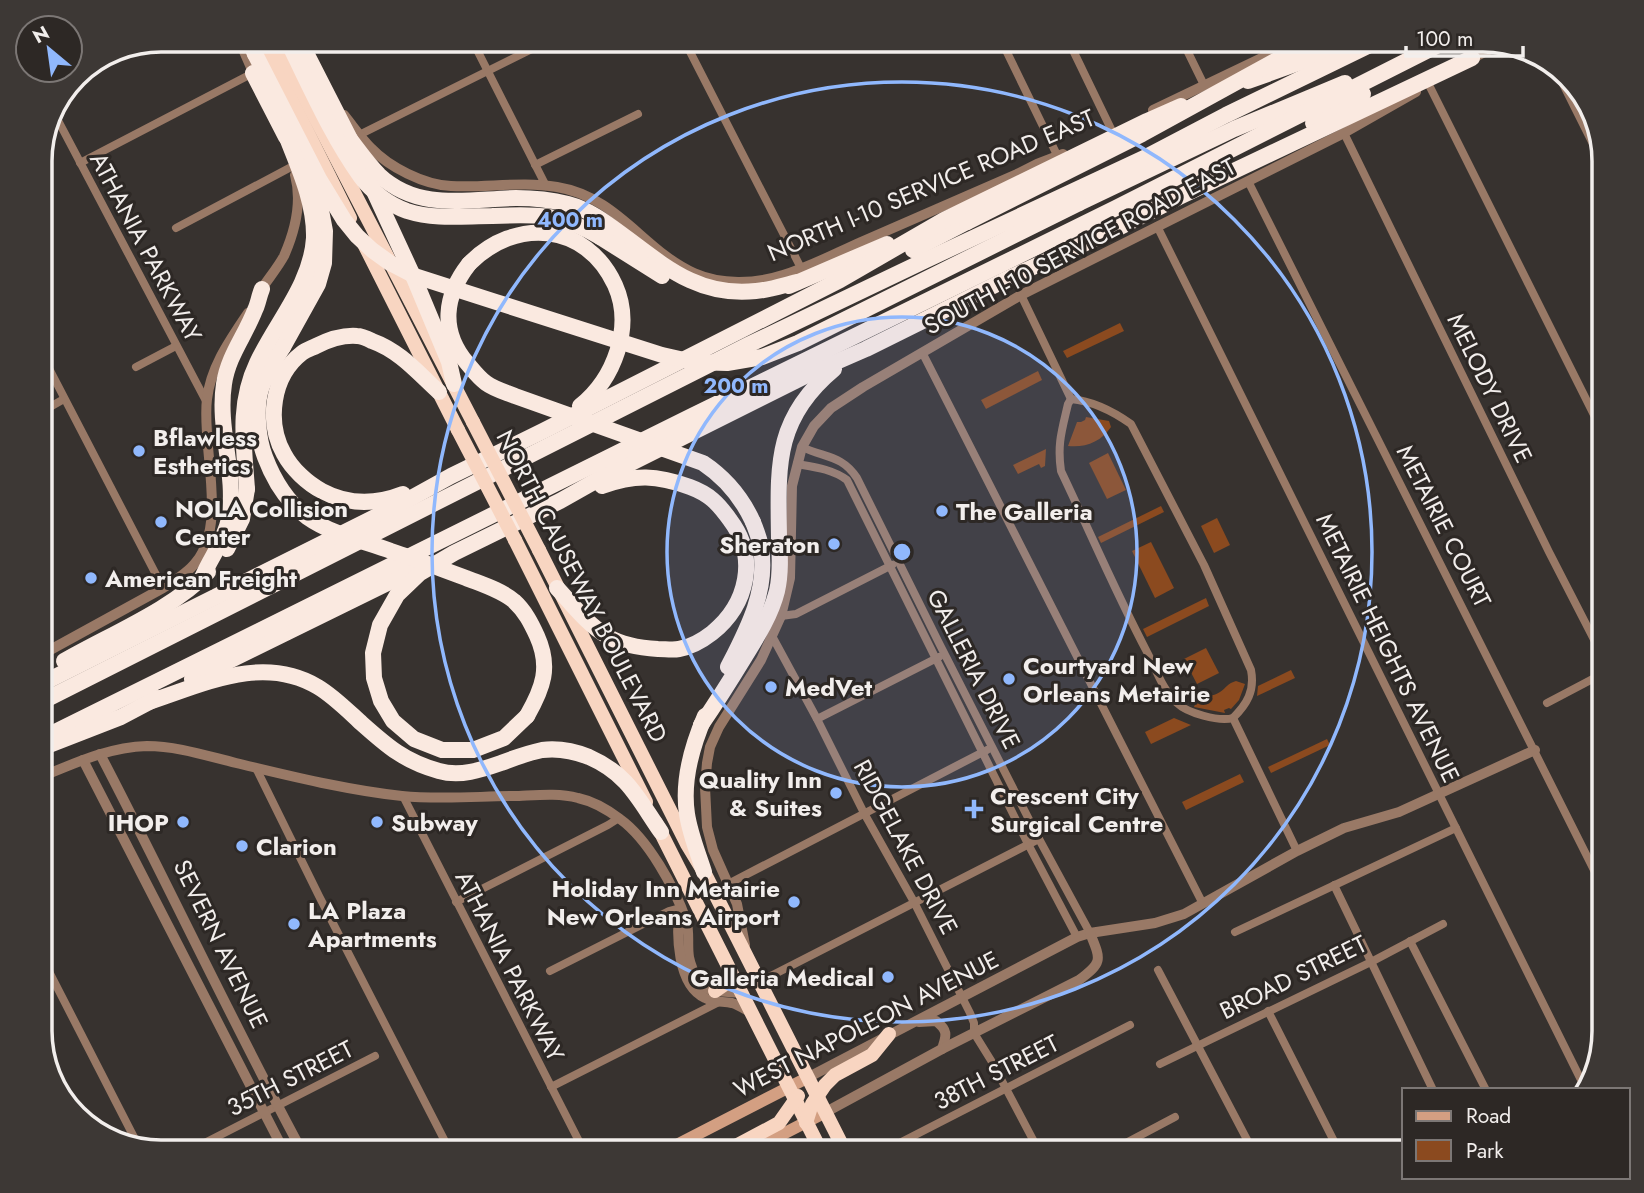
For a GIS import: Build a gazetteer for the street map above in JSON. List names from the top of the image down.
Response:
{
  "streets": {
    "highway": ["NORTH CAUSEWAY BOULEVARD"],
    "main road": ["WEST NAPOLEON AVENUE"],
    "street": [
      "NORTH I-10 SERVICE ROAD EAST",
      "SOUTH I-10 SERVICE ROAD EAST",
      "ATHANIA PARKWAY",
      "MELODY DRIVE",
      "METAIRIE COURT",
      "METAIRIE HEIGHTS AVENUE",
      "GALLERIA DRIVE",
      "RIDGELAKE DRIVE",
      "SEVERN AVENUE",
      "BROAD STREET",
      "38TH STREET",
      "35TH STREET"
    ]
  },
  "crossings": [
    ["SOUTH I-10 SERVICE ROAD EAST", "MELODY DRIVE"],
    ["SOUTH I-10 SERVICE ROAD EAST", "METAIRIE COURT"],
    ["SOUTH I-10 SERVICE ROAD EAST", "NORTH CAUSEWAY BOULEVARD"],
    ["SOUTH I-10 SERVICE ROAD EAST", "METAIRIE HEIGHTS AVENUE"],
    ["SOUTH I-10 SERVICE ROAD EAST", "GALLERIA DRIVE"],
    ["SOUTH I-10 SERVICE ROAD EAST", "RIDGELAKE DRIVE"],
    ["METAIRIE COURT", "WEST NAPOLEON AVENUE"],
    ["NORTH CAUSEWAY BOULEVARD", "WEST NAPOLEON AVENUE"],
    ["METAIRIE HEIGHTS AVENUE", "WEST NAPOLEON AVENUE"],
    ["GALLERIA DRIVE", "WEST NAPOLEON AVENUE"],
    ["RIDGELAKE DRIVE", "WEST NAPOLEON AVENUE"],
    ["RIDGELAKE DRIVE", "38TH STREET"],
    ["SEVERN AVENUE", "35TH STREET"]
  ],
  "places": {
    "other": [
      "Bflawless Esthetics",
      "The Galleria",
      "NOLA Collision Center",
      "Sheraton",
      "American Freight",
      "Courtyard New Orleans Metairie",
      "MedVet",
      "Quality Inn & Suites",
      "IHOP",
      "Subway",
      "Clarion",
      "Holiday Inn Metairie New Orleans Airport",
      "LA Plaza Apartments",
      "Galleria Medical"
    ],
    "health": ["Crescent City Surgical Centre"]
  },
  "legend": ["Road", "Park"],
  "scale_bar": "100 m",
  "north": "top left",
  "rings": ["400 m", "200 m"]
}
